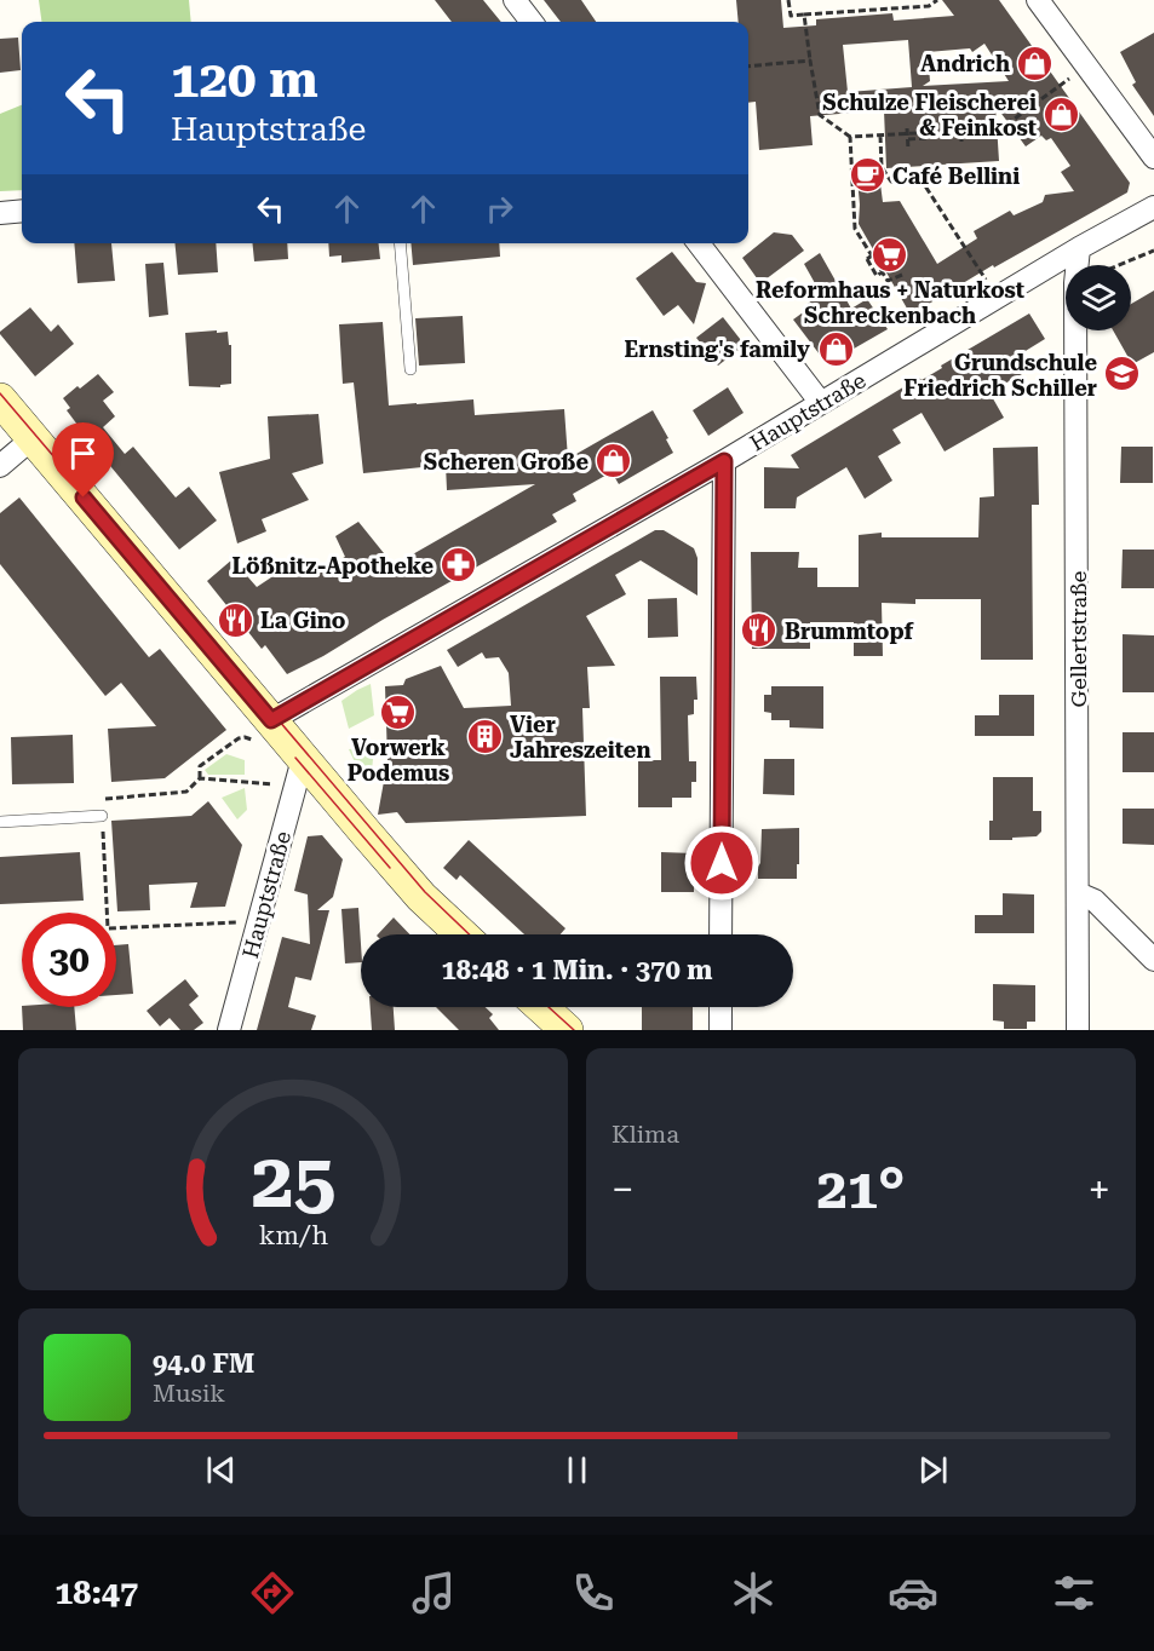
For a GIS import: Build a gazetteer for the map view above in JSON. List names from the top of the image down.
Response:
{
  "streets": {
    "street": ["Hauptstraße", "Gellertstraße"]
  },
  "crossings": [
    ["Hauptstraße", "Gellertstraße"]
  ],
  "places": {
    "shop": [
      "Andrich",
      "Schulze Fleischerei & Feinkost",
      "Ernsting's family",
      "Scheren Große"
    ],
    "cafe": ["Café Bellini"],
    "supermarket": ["Reformhaus + Naturkost Schreckenbach", "Vorwerk Podemus"],
    "school or university": ["Grundschule Friedrich Schiller"],
    "pharmacy": ["Lößnitz-Apotheke"],
    "restaurant": ["La Gino", "Brummtopf"],
    "building": ["Vier Jahreszeiten"]
  },
  "page": {
    "turn": ["120 m", "Hauptstraße"],
    "limit": "30",
    "trip": "18:48 · 1 Min. · 370 m",
    "tile": "Klima",
    "heat": ["−", "21°", "+"],
    "song": ["94.0 FM", "Musik"],
    "tabs": "18:47",
    "gauge": ["25", "km/h"]
  }
}
